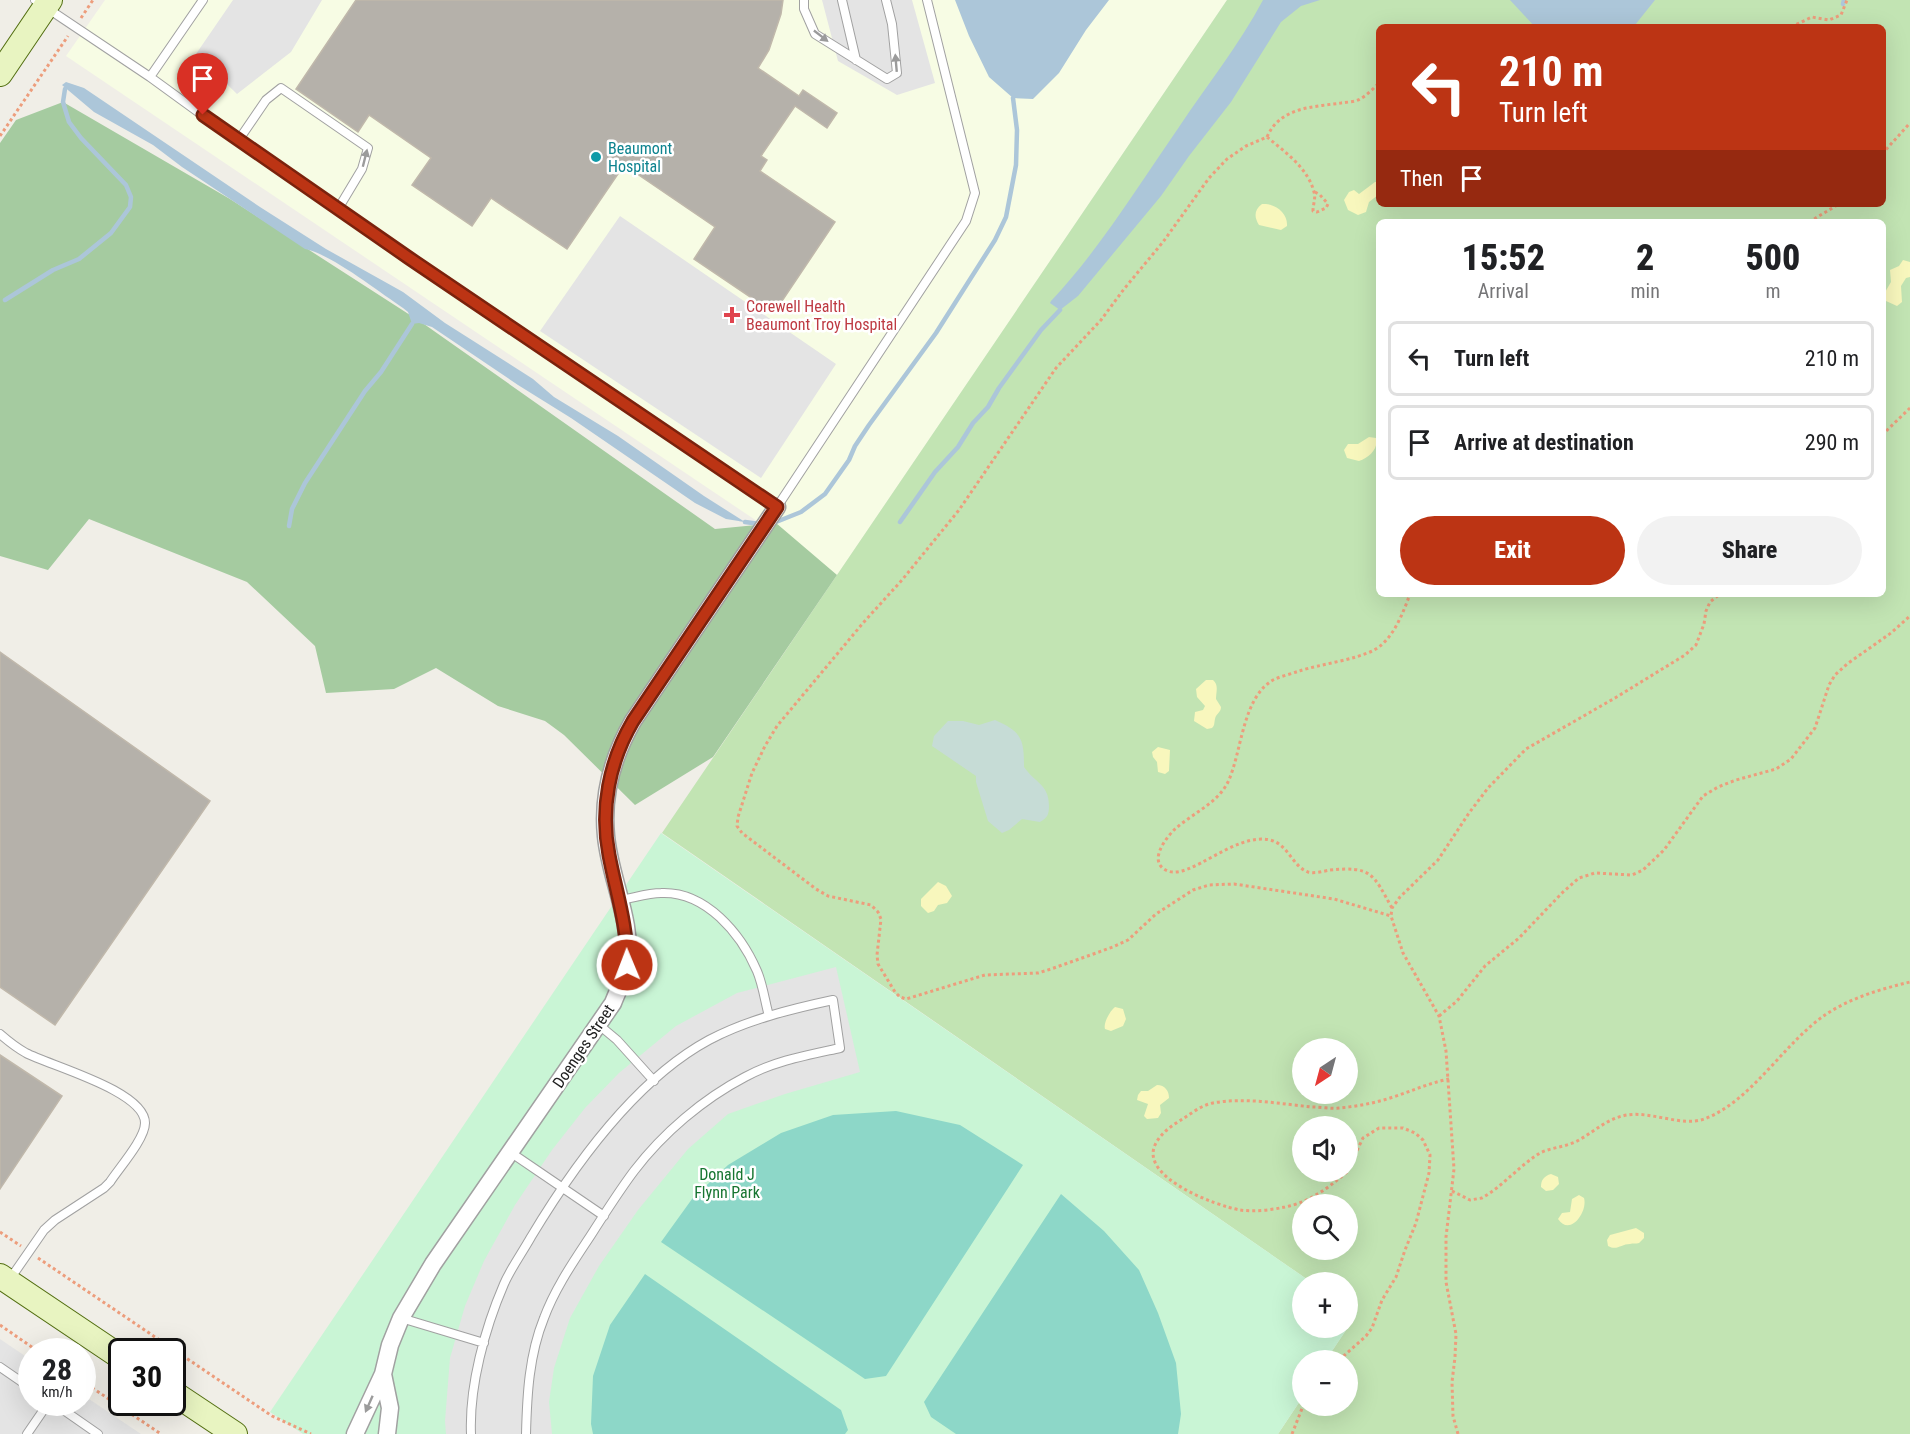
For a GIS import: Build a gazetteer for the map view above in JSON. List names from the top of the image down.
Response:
{
  "streets": {
    "street": ["Doenges Street"]
  },
  "parks": ["Donald J Flynn Park"],
  "places": {
    "other": ["Beaumont Hospital"],
    "health": ["Corewell Health Beaumont Troy Hospital"]
  },
  "north": "bottom left",
  "page": {
    "turn": ["210 m", "Turn left"],
    "then": "Then",
    "eta": [
      "15:52",
      "Arrival",
      "2",
      "min",
      "500",
      "m"
    ],
    "list": [
      {
        "name": "Turn left",
        "value": "210 m"
      },
      {
        "name": "Arrive at destination",
        "value": "290 m"
      }
    ],
    "buttons": ["Exit", "Share"],
    "map_buttons": ["+", "−"],
    "speed": "28 km/h",
    "limit": "30"
  }
}
